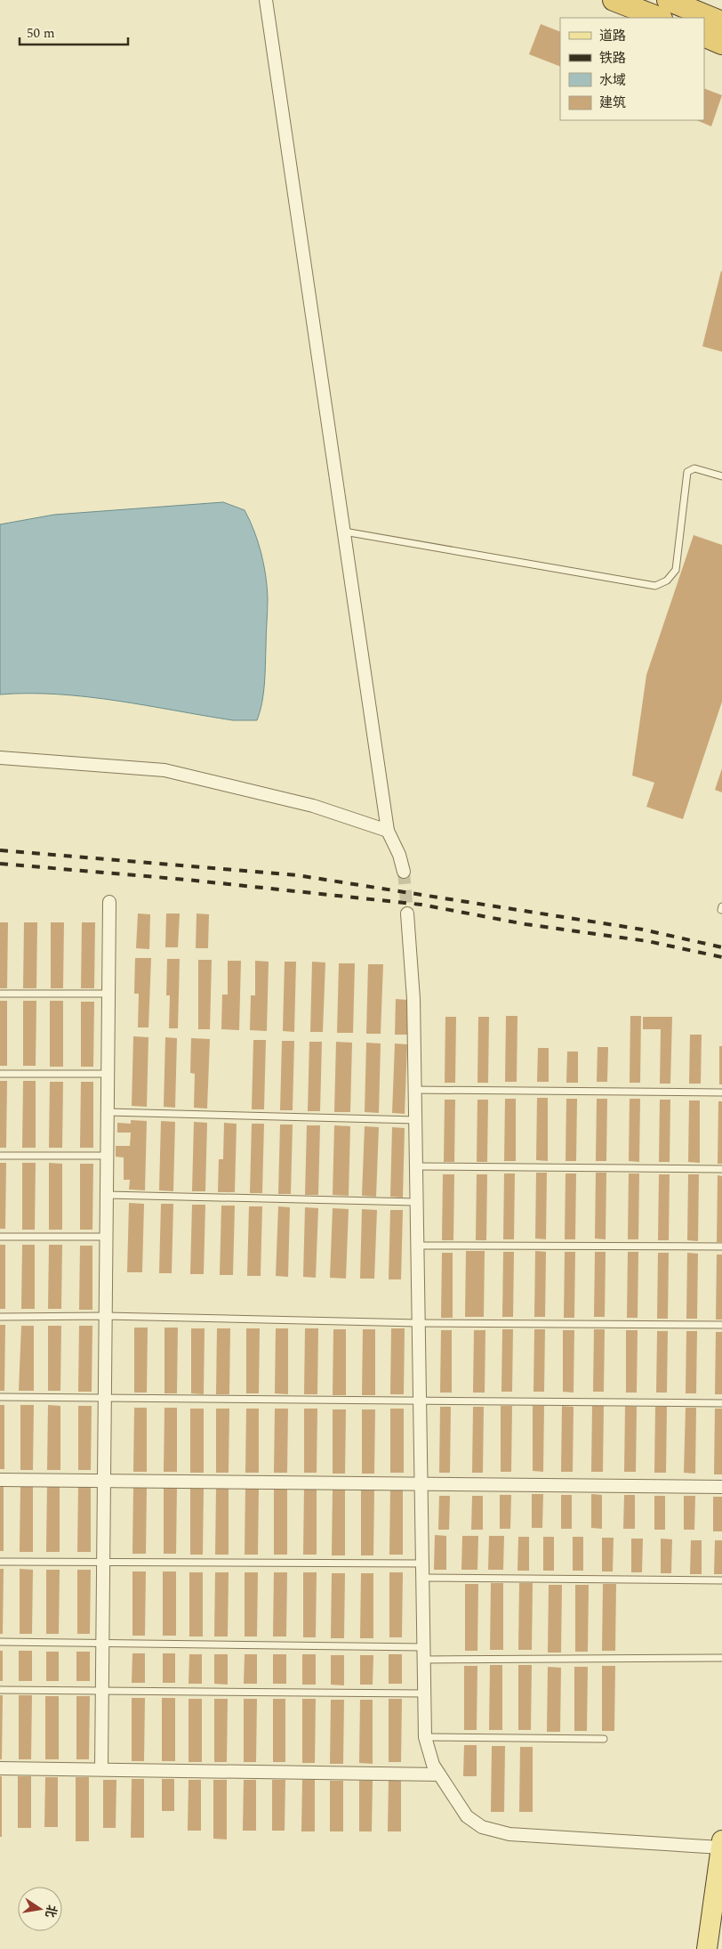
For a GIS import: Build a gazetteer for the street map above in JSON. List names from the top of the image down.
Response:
{
  "legend": [
    "道路",
    "铁路",
    "水域",
    "建筑"
  ],
  "scale_bar": "50 m",
  "north": "right"
}
